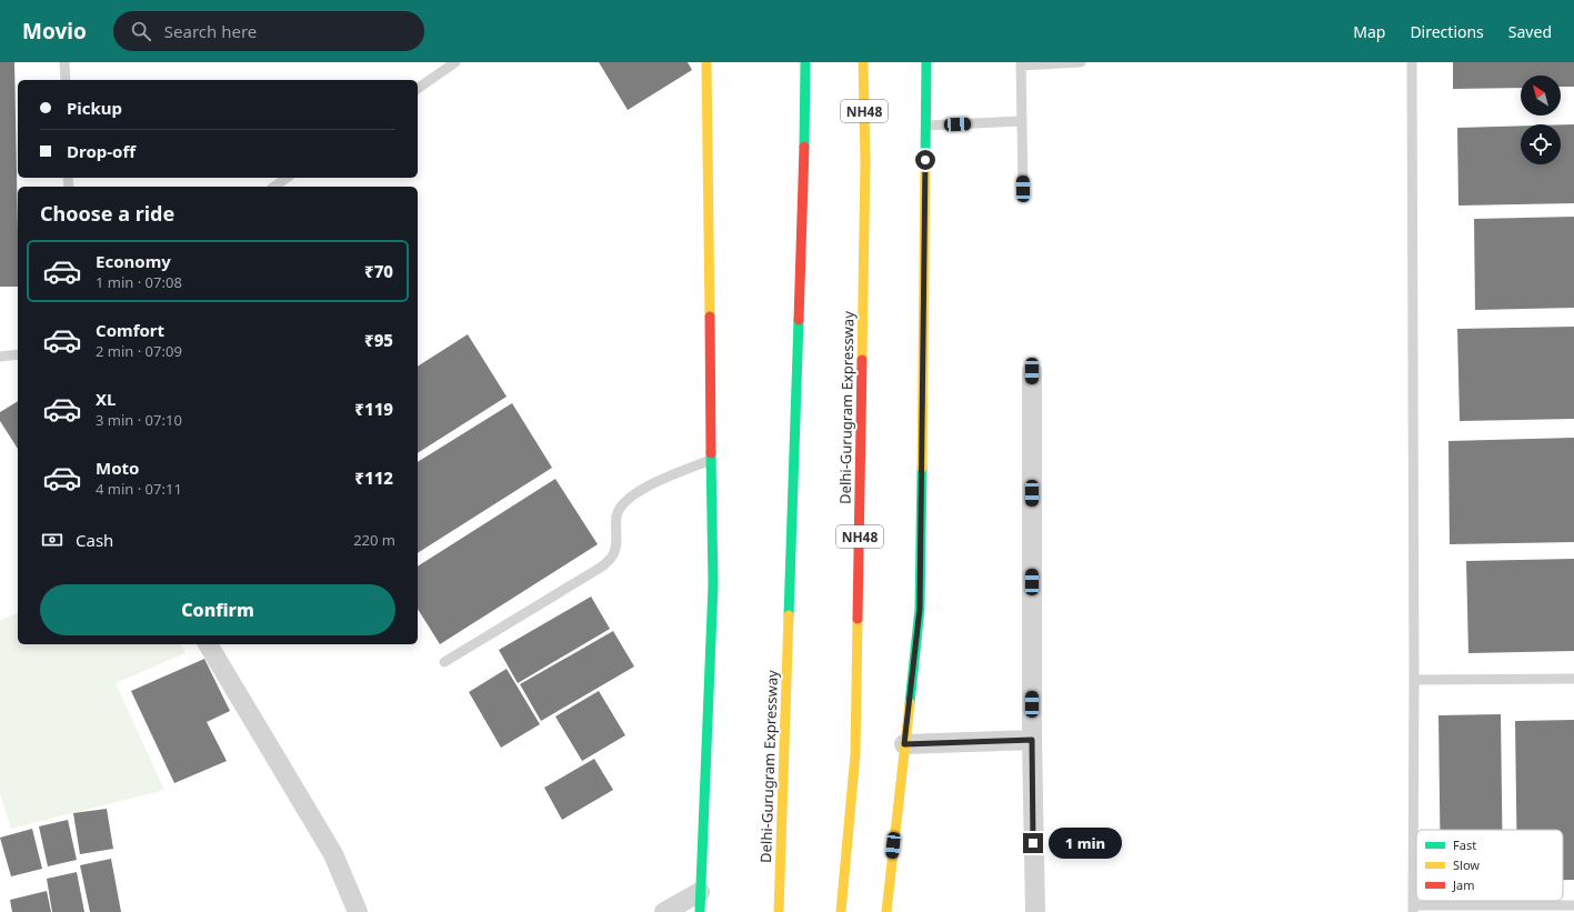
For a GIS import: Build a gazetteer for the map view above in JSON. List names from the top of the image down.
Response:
{
  "streets": {
    "main road": ["NH48", "Delhi-Gurugram Expressway"]
  },
  "legend": ["Fast", "Slow", "Jam"],
  "north": "top left",
  "page": {
    "header": "Movio",
    "search": "Search here",
    "nav": ["Map", "Directions", "Saved"],
    "banner": ["Pickup", "Drop-off"],
    "heading": "Choose a ride",
    "list": [
      {
        "name": "Economy",
        "note": "1 min · 07:08",
        "value": "₹70"
      },
      {
        "name": "Comfort",
        "note": "2 min · 07:09",
        "value": "₹95"
      },
      {
        "name": "XL",
        "note": "3 min · 07:10",
        "value": "₹119"
      },
      {
        "name": "Moto",
        "note": "4 min · 07:11",
        "value": "₹112"
      }
    ],
    "pay": ["Cash", "220 m"],
    "buttons": "Confirm",
    "bubble": "1 min"
  }
}
